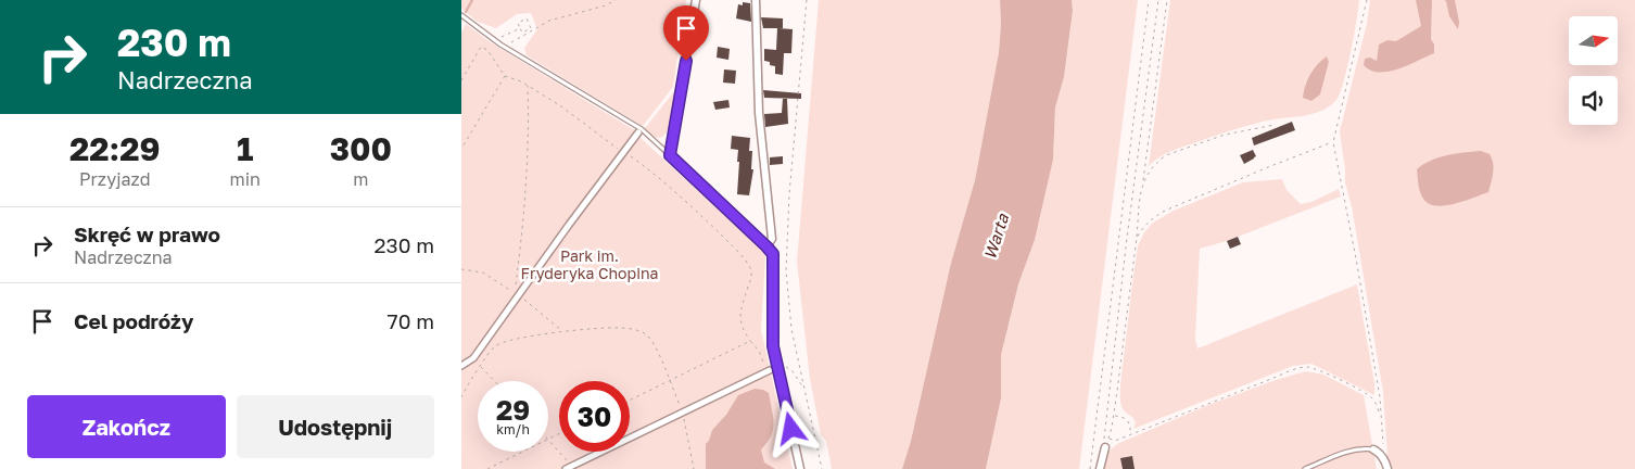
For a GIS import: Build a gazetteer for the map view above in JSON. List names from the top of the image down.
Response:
{
  "water": ["Warta"],
  "parks": ["Park im. Fryderyka Chopina"],
  "north": "right",
  "page": {
    "turn": ["230 m", "Nadrzeczna"],
    "eta": [
      "22:29",
      "Przyjazd",
      "1",
      "min",
      "300",
      "m"
    ],
    "list": [
      {
        "name": "Skręć w prawo",
        "note": "Nadrzeczna",
        "value": "230 m"
      },
      {
        "name": "Cel podróży",
        "value": "70 m"
      }
    ],
    "speed": "29 km/h",
    "limit": "30",
    "buttons": ["Zakończ", "Udostępnij"]
  }
}
